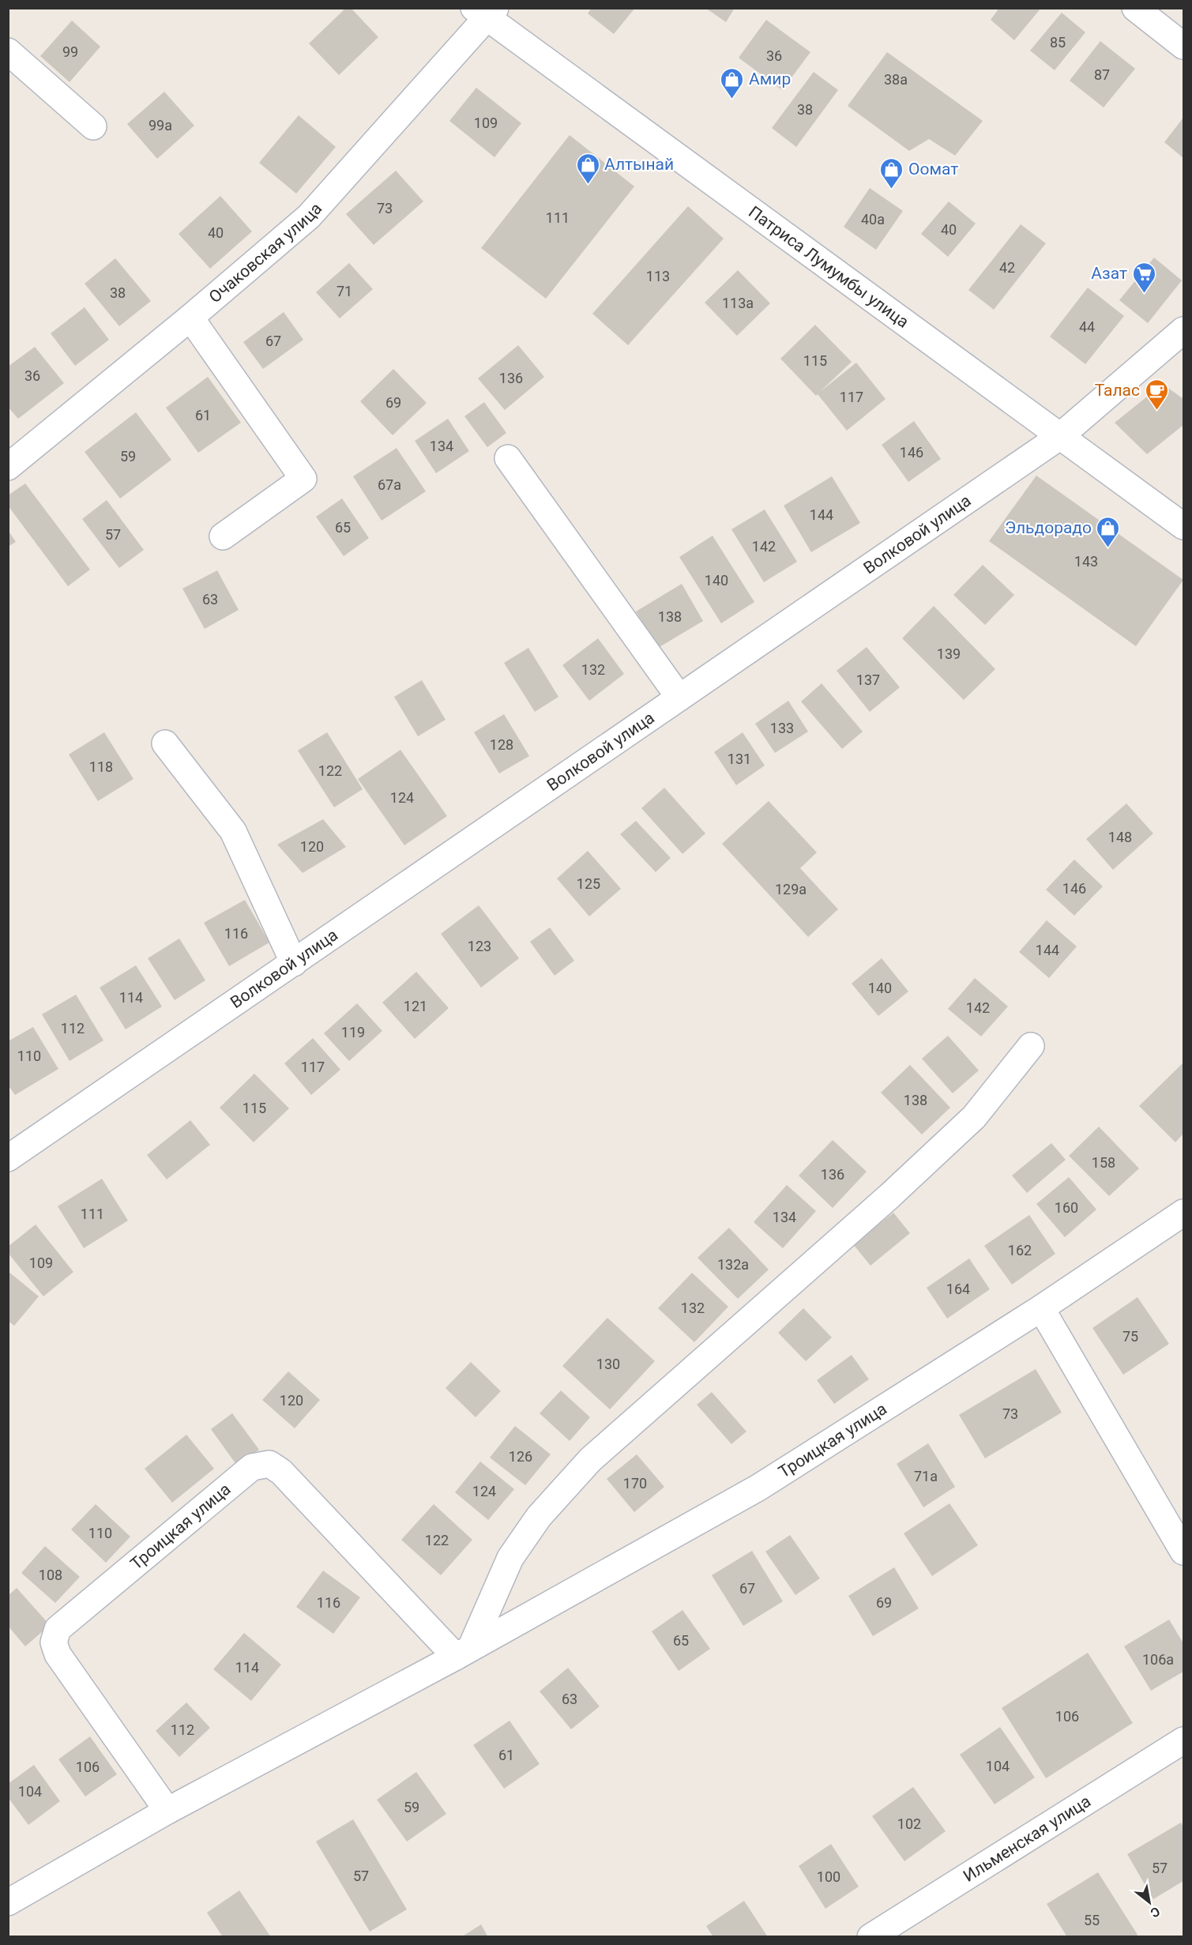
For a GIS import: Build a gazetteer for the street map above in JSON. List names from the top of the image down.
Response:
{
  "streets": {
    "street": [
      "Очаковская улица",
      "Патриса Лумумбы улица",
      "Волковой улица",
      "Троицкая улица",
      "Ильменская улица"
    ]
  },
  "crossings": [
    ["Очаковская улица", "Патриса Лумумбы улица"],
    ["Патриса Лумумбы улица", "Волковой улица"]
  ],
  "places": {
    "shop": [
      "Амир",
      "Алтынай",
      "Оомат",
      "Эльдорадо"
    ],
    "supermarket": ["Азат"],
    "cafe": ["Талас"]
  },
  "house_numbers": [
    "85",
    "99",
    "36",
    "87",
    "38а",
    "38",
    "109",
    "99а",
    "73",
    "111",
    "40а",
    "40",
    "40",
    "42",
    "113",
    "71",
    "38",
    "113а",
    "44",
    "67",
    "115",
    "36",
    "136",
    "117",
    "69",
    "61",
    "134",
    "146",
    "59",
    "67а",
    "144",
    "65",
    "57",
    "142",
    "143",
    "140",
    "63",
    "138",
    "139",
    "132",
    "137",
    "133",
    "128",
    "131",
    "118",
    "122",
    "124",
    "148",
    "120",
    "125",
    "146",
    "129а",
    "116",
    "123",
    "144",
    "140",
    "114",
    "121",
    "142",
    "112",
    "119",
    "110",
    "117",
    "138",
    "115",
    "158",
    "136",
    "160",
    "111",
    "134",
    "162",
    "109",
    "132а",
    "164",
    "132",
    "75",
    "130",
    "120",
    "73",
    "126",
    "71а",
    "170",
    "124",
    "110",
    "122",
    "108",
    "67",
    "116",
    "69",
    "65",
    "106а",
    "114",
    "63",
    "106",
    "112",
    "61",
    "104",
    "106",
    "104",
    "59",
    "102",
    "57",
    "57",
    "100",
    "55"
  ],
  "north": "bottom right"
}
